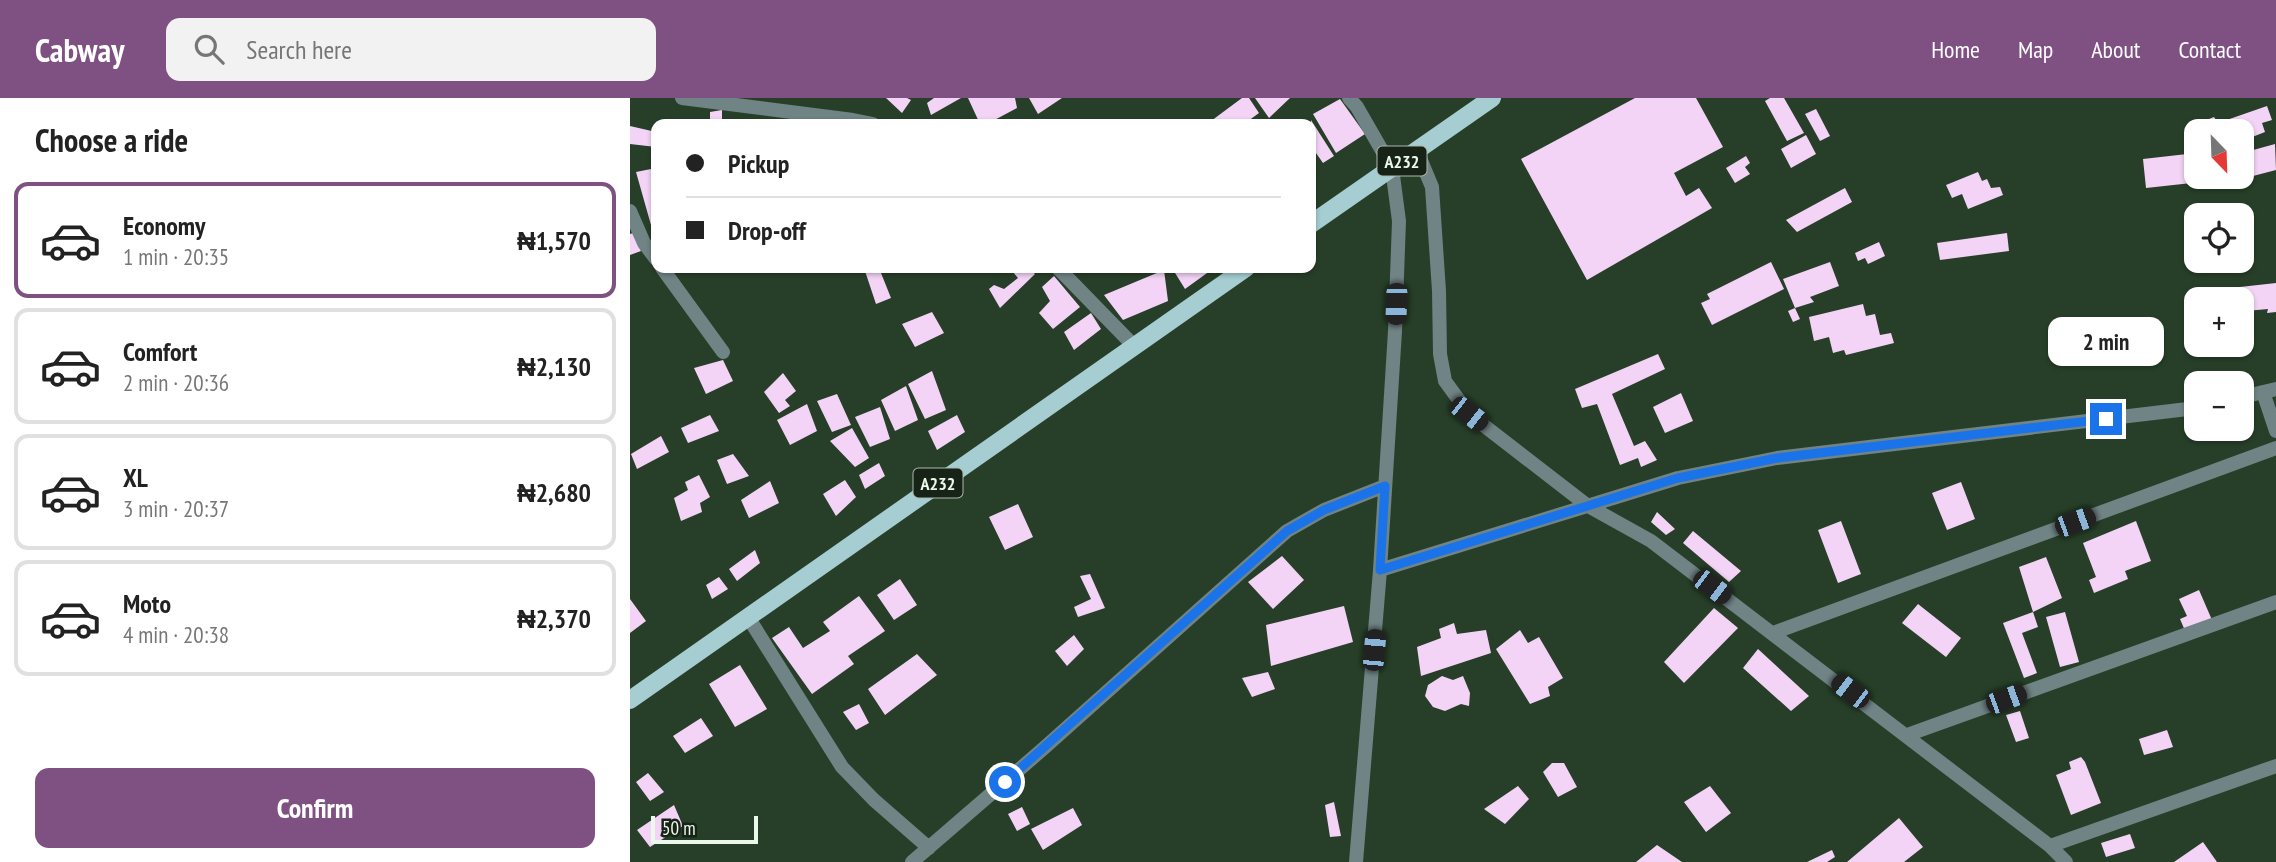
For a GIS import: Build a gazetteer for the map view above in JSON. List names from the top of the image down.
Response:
{
  "streets": {
    "main road": ["A232"]
  },
  "scale_bar": "50 m",
  "north": "bottom right",
  "page": {
    "header": "Cabway",
    "search": "Search here",
    "nav": [
      "Home",
      "Map",
      "About",
      "Contact"
    ],
    "heading": "Choose a ride",
    "map_buttons": ["+", "−"],
    "banner": ["Pickup", "Drop-off"],
    "list": [
      {
        "name": "Economy",
        "note": "1 min · 20:35",
        "value": "₦1,570"
      },
      {
        "name": "Comfort",
        "note": "2 min · 20:36",
        "value": "₦2,130"
      },
      {
        "name": "XL",
        "note": "3 min · 20:37",
        "value": "₦2,680"
      },
      {
        "name": "Moto",
        "note": "4 min · 20:38",
        "value": "₦2,370"
      }
    ],
    "bubble": "2 min",
    "buttons": "Confirm",
    "scale": "50 m"
  }
}
